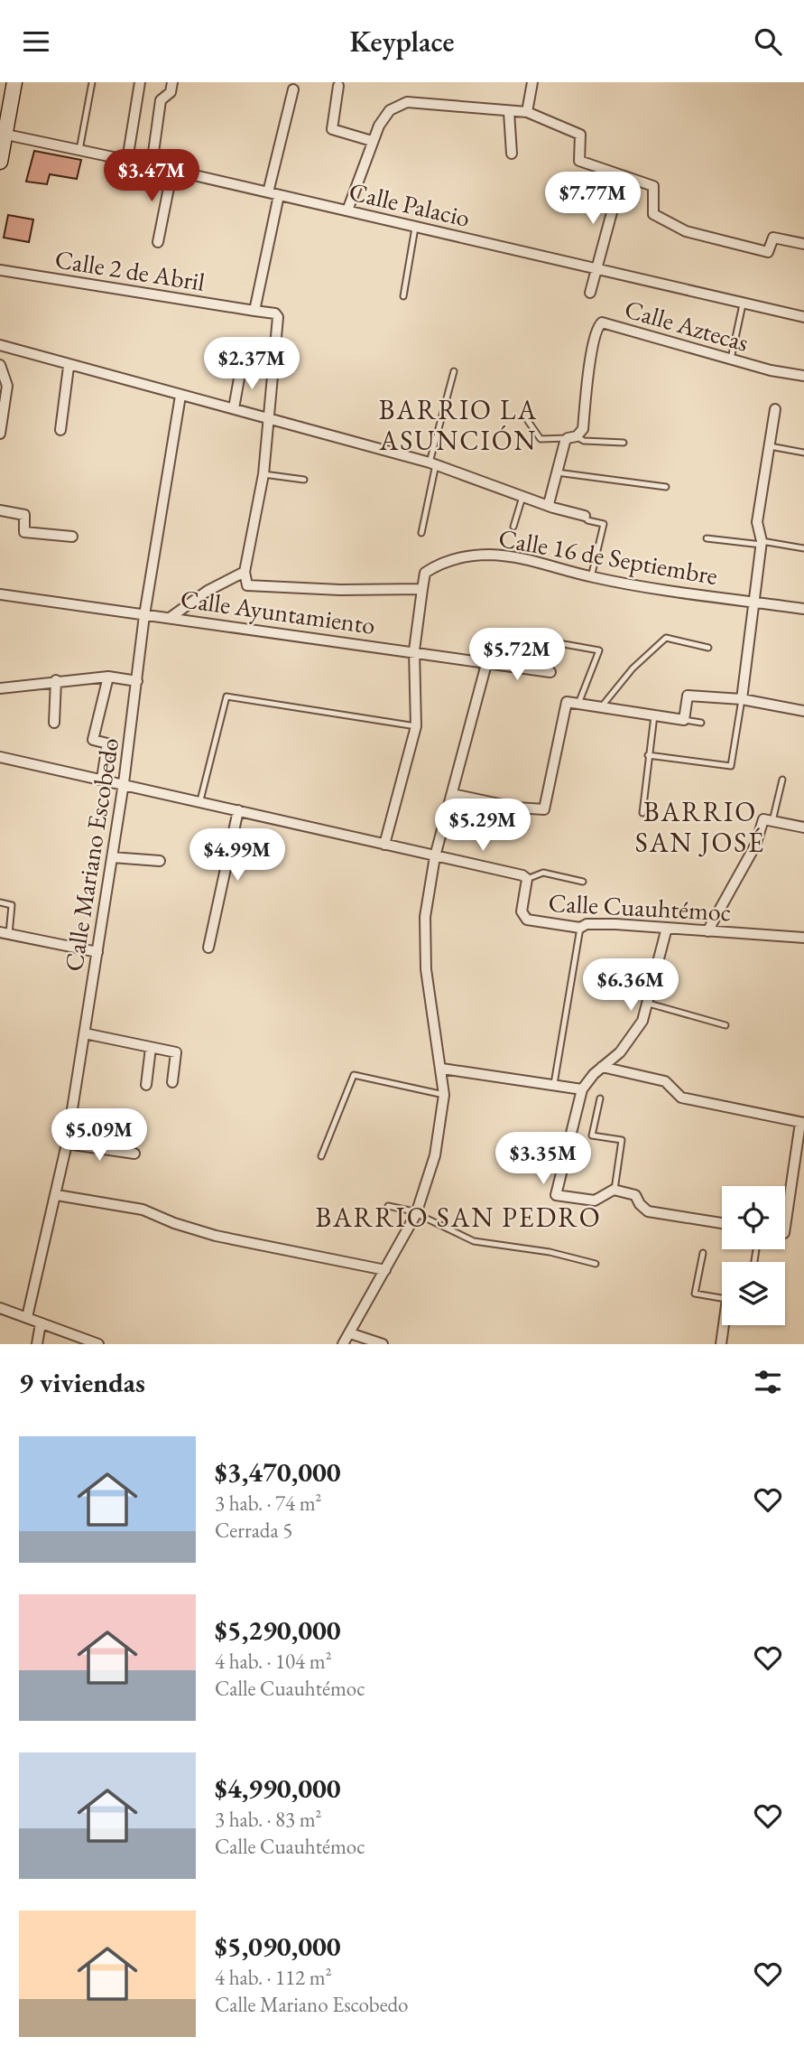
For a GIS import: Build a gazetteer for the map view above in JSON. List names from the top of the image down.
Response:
{
  "streets": {
    "street": [
      "Calle Palacio",
      "Calle 2 de Abril",
      "Calle Aztecas",
      "Calle 16 de Septiembre",
      "Calle Ayuntamiento",
      "Calle Mariano Escobedo",
      "Calle Cuauhtémoc"
    ]
  },
  "crossings": [
    ["Calle Ayuntamiento", "Calle Mariano Escobedo"],
    ["Calle Mariano Escobedo", "Calle Cuauhtémoc"]
  ],
  "districts": ["BARRIO LA ASUNCIÓN", "BARRIO SAN JOSÉ", "BARRIO SAN PEDRO"],
  "page": {
    "header": "Keyplace",
    "price": [
      "$3.47M",
      "$7.77M",
      "$2.37M",
      "$5.72M",
      "$5.29M",
      "$4.99M",
      "$6.36M",
      "$5.09M",
      "$3.35M"
    ],
    "heading": "9 viviendas",
    "list": [
      {
        "name": "$3,470,000",
        "note": "3 hab. · 74 m² · Cerrada 5"
      },
      {
        "name": "$5,290,000",
        "note": "4 hab. · 104 m² · Calle Cuauhtémoc"
      },
      {
        "name": "$4,990,000",
        "note": "3 hab. · 83 m² · Calle Cuauhtémoc"
      },
      {
        "name": "$5,090,000",
        "note": "4 hab. · 112 m² · Calle Mariano Escobedo"
      }
    ]
  }
}
